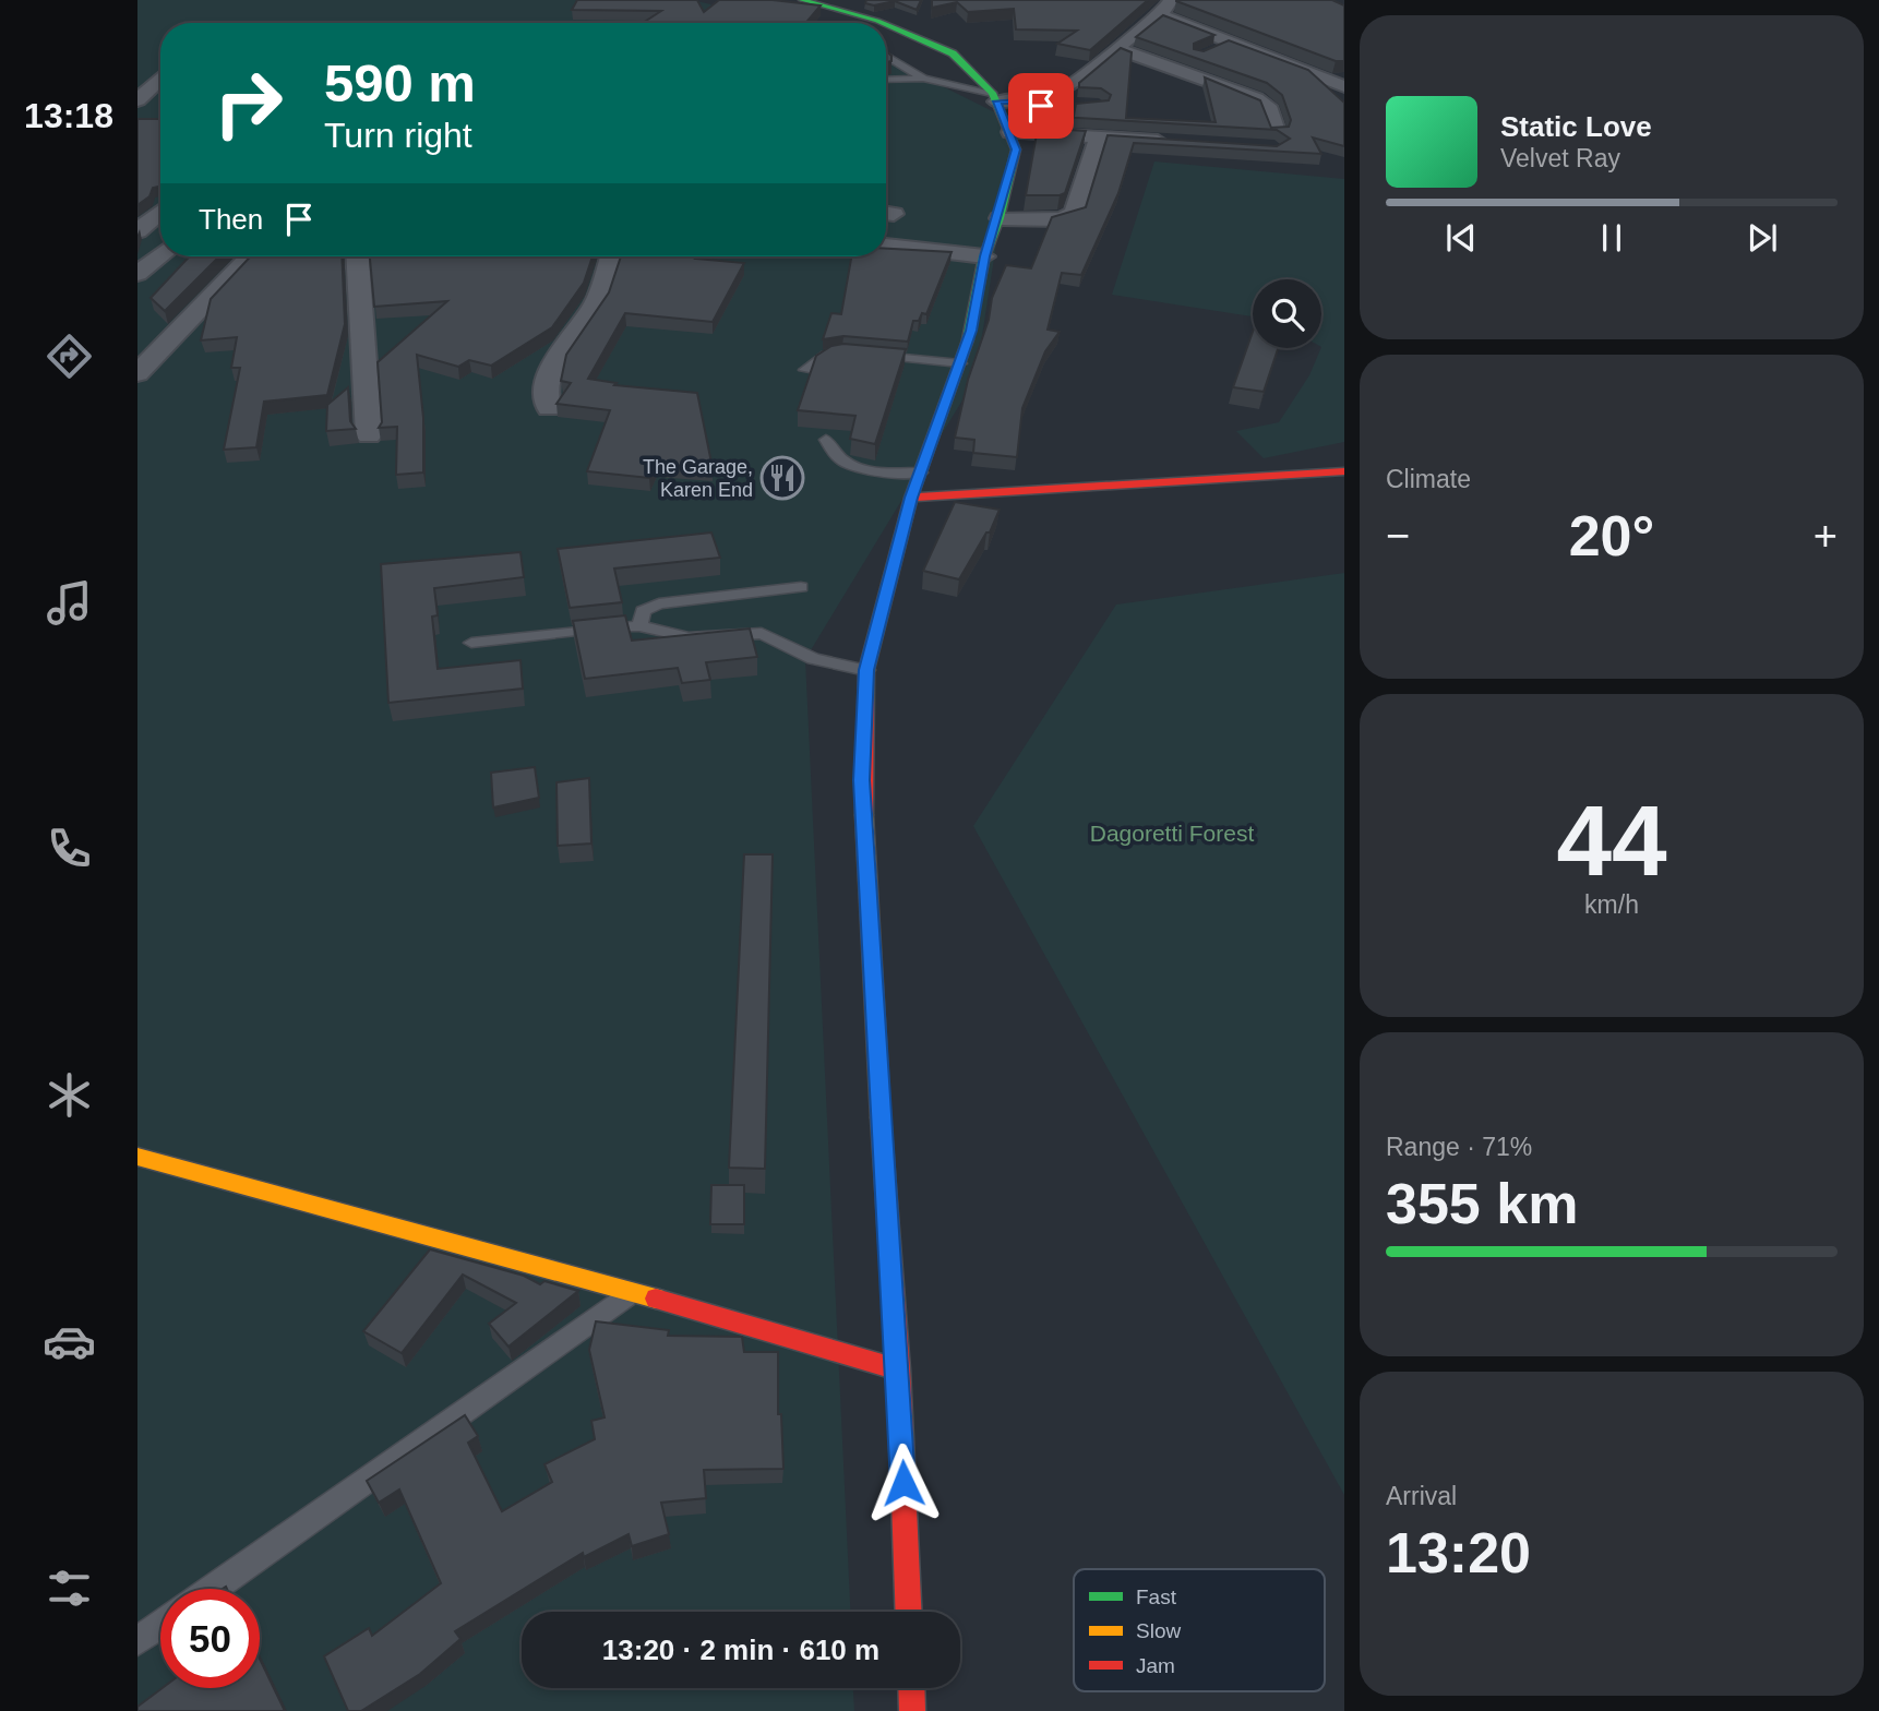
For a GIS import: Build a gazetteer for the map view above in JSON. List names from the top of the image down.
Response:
{
  "parks": ["Dagoretti Forest"],
  "places": {
    "restaurant": ["The Garage, Karen End"]
  },
  "legend": ["Fast", "Slow", "Jam"],
  "page": {
    "tabs": "13:18",
    "turn": ["590 m", "Turn right"],
    "song": ["Static Love", "Velvet Ray"],
    "then": "Then",
    "tile": [
      "Climate",
      ["44", "km/h"],
      ["Range · 71%", "355 km"],
      ["Arrival", "13:20"]
    ],
    "heat": ["−", "20°", "+"],
    "limit": "50",
    "trip": "13:20 · 2 min · 610 m"
  }
}
